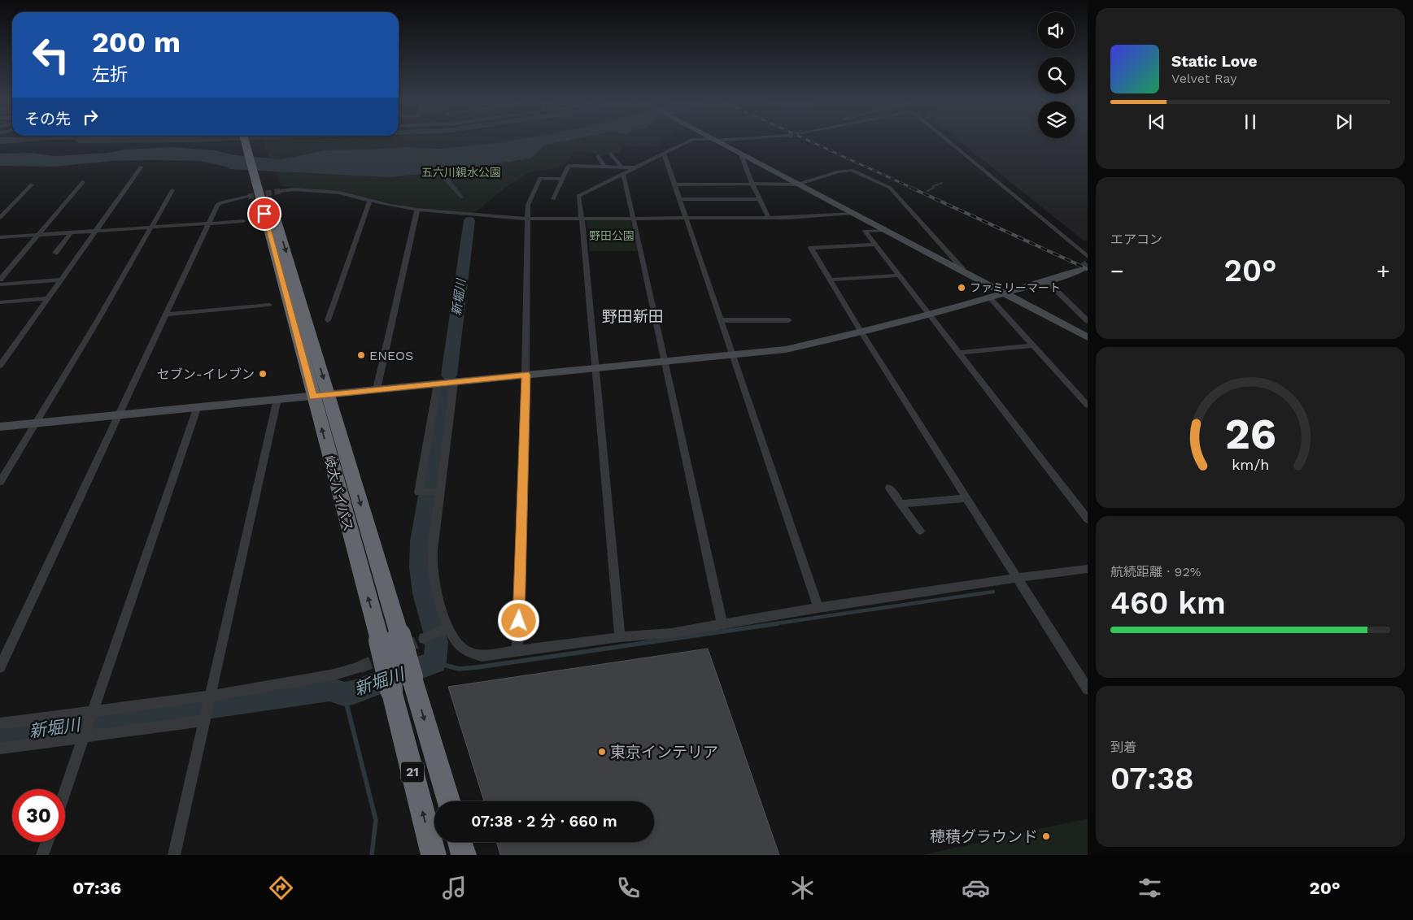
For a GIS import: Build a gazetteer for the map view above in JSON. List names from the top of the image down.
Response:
{
  "streets": {
    "highway": ["岐大バイパス", "21"]
  },
  "districts": ["野田新田"],
  "water": ["新堀川"],
  "parks": ["五六川親水公園", "野田公園"],
  "places": [
    "ファミリーマート",
    "ENEOS",
    "セブン-イレブン",
    "東京インテリア",
    "穂積グラウンド"
  ],
  "page": {
    "turn": ["200 m", "左折"],
    "song": ["Static Love", "Velvet Ray"],
    "then": "その先",
    "tile": [
      "エアコン",
      ["航続距離 · 92%", "460 km"],
      ["到着", "07:38"]
    ],
    "heat": ["−", "20°", "+"],
    "limit": "30",
    "trip": "07:38 · 2 分 · 660 m",
    "tabs": ["07:36", "20°"],
    "gauge": ["26", "km/h"]
  }
}
